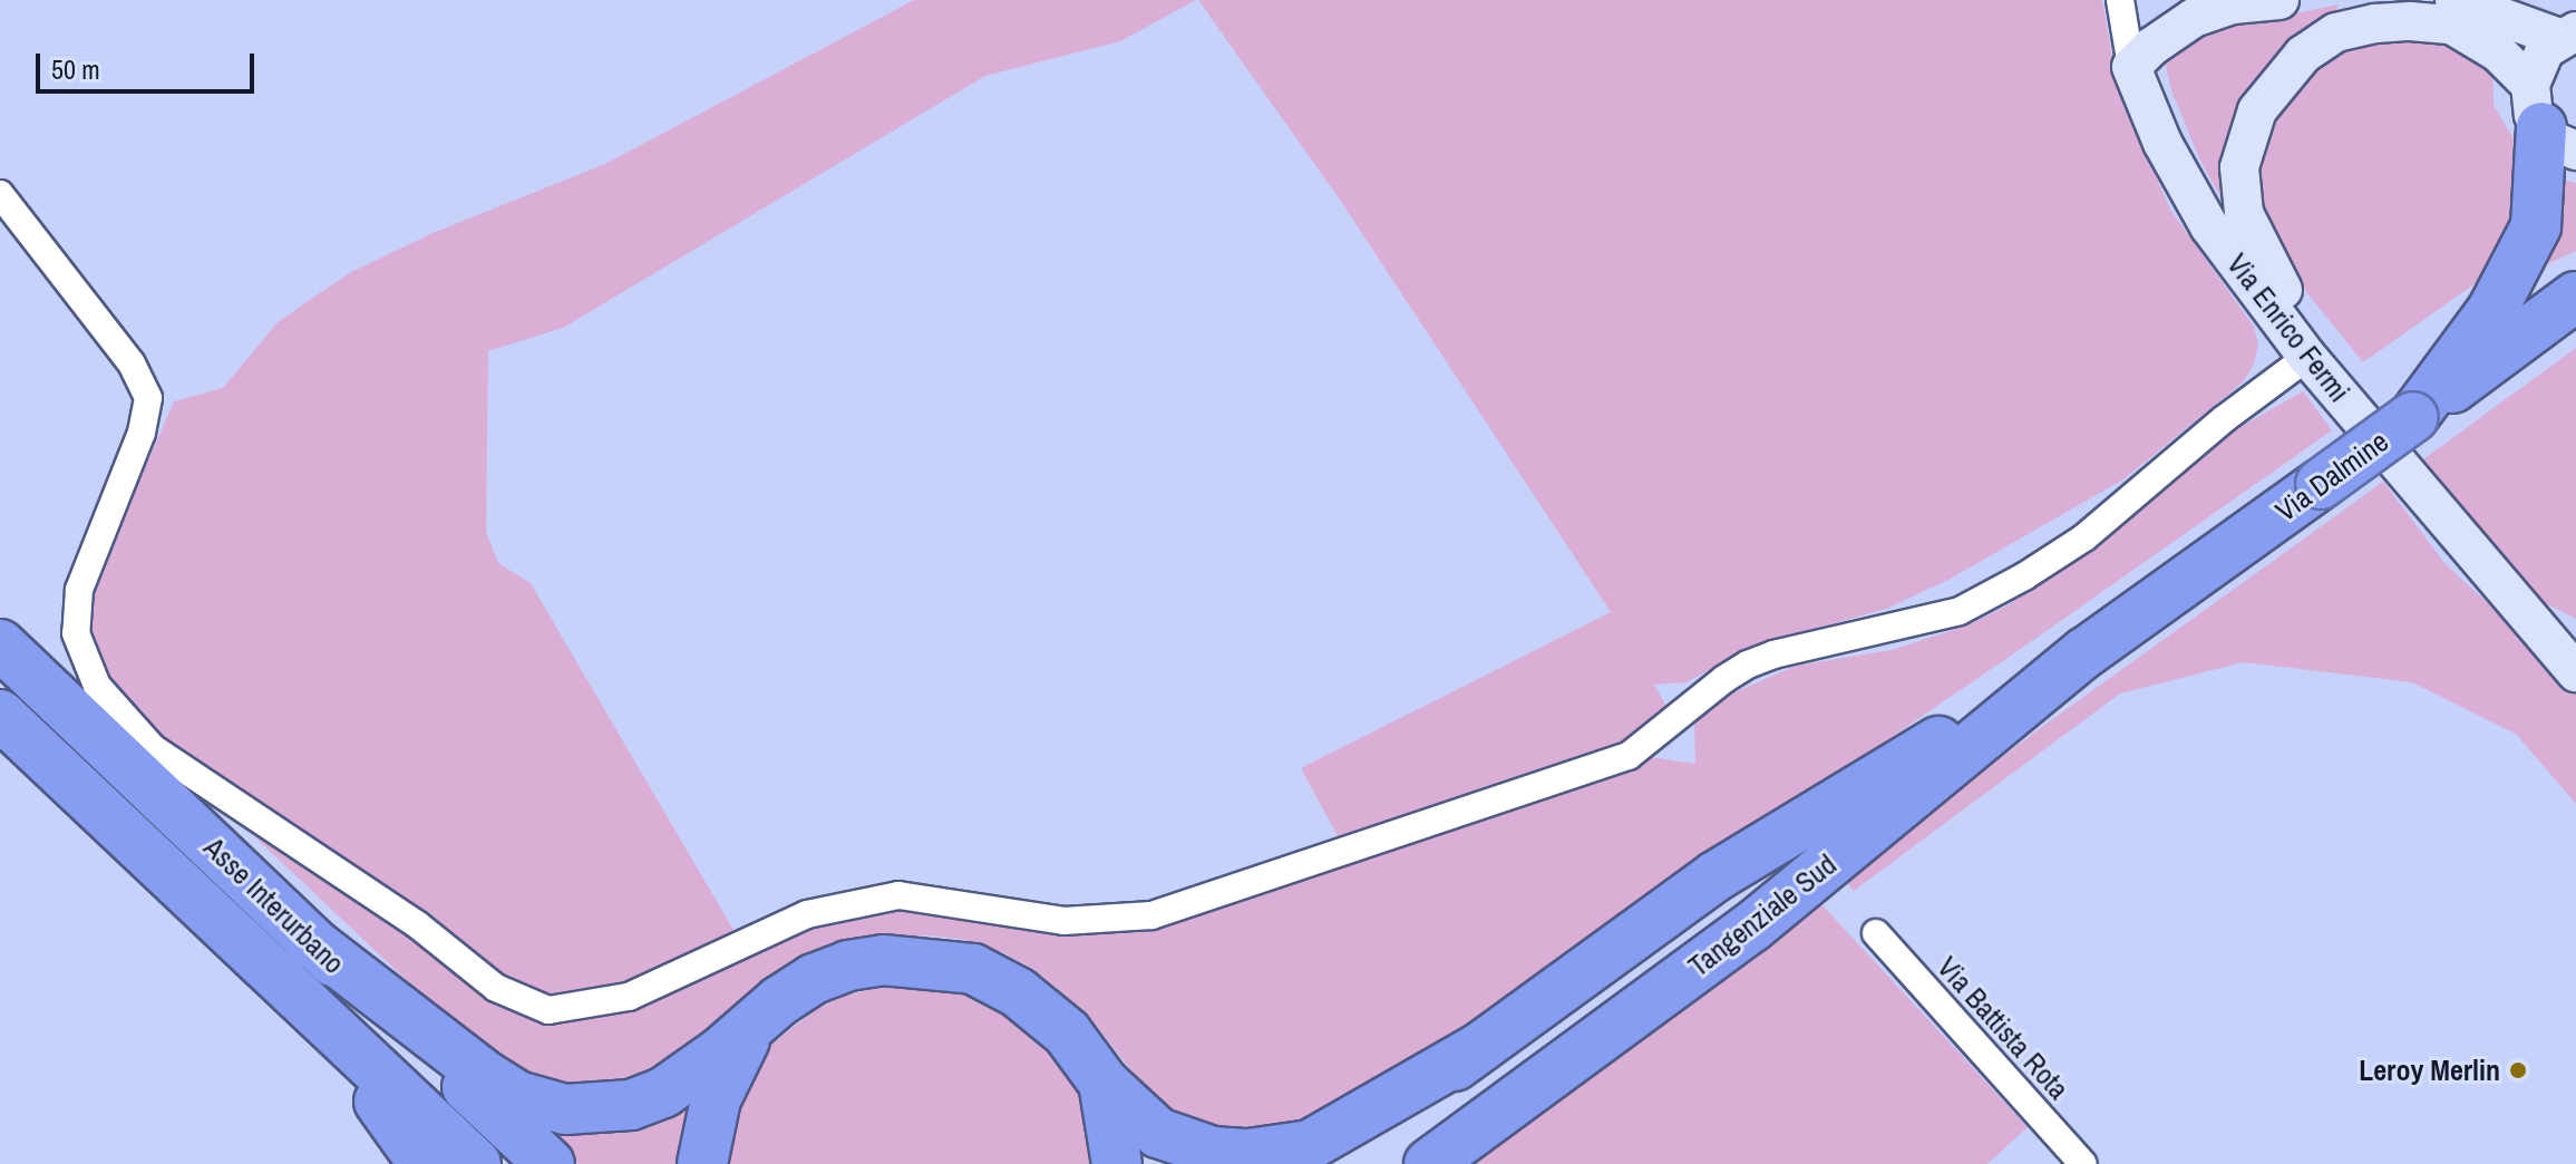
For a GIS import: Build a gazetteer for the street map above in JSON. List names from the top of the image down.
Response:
{
  "streets": {
    "highway": ["Via Dalmine", "Asse Interurbano", "Tangenziale Sud"],
    "street": ["Via Enrico Fermi", "Via Battista Rota"]
  },
  "crossings": [
    ["Via Dalmine", "Tangenziale Sud"]
  ],
  "places": ["Leroy Merlin"],
  "scale_bar": "50 m"
}
